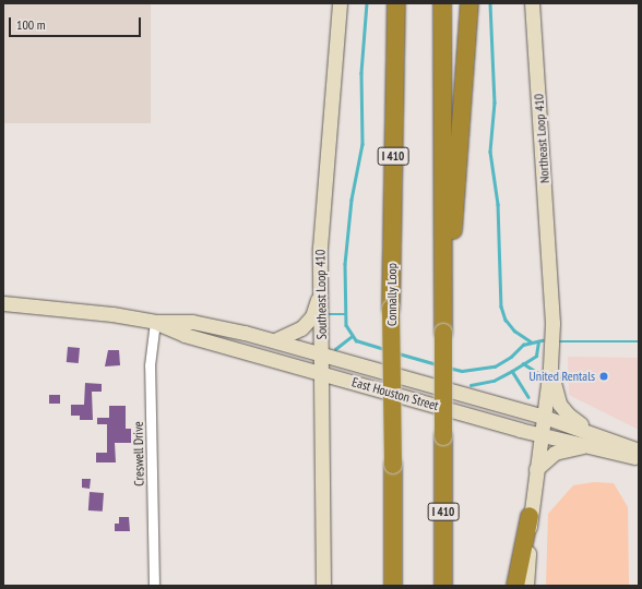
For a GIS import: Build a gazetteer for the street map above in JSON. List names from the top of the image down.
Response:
{
  "streets": {
    "highway": ["I 410", "Connally Loop"],
    "main road": ["Northeast Loop 410", "Southeast Loop 410", "East Houston Street"],
    "street": ["Creswell Drive"]
  },
  "crossings": [
    ["Southeast Loop 410", "East Houston Street"],
    ["East Houston Street", "Creswell Drive"]
  ],
  "places": ["United Rentals"],
  "scale_bar": "100 m"
}
